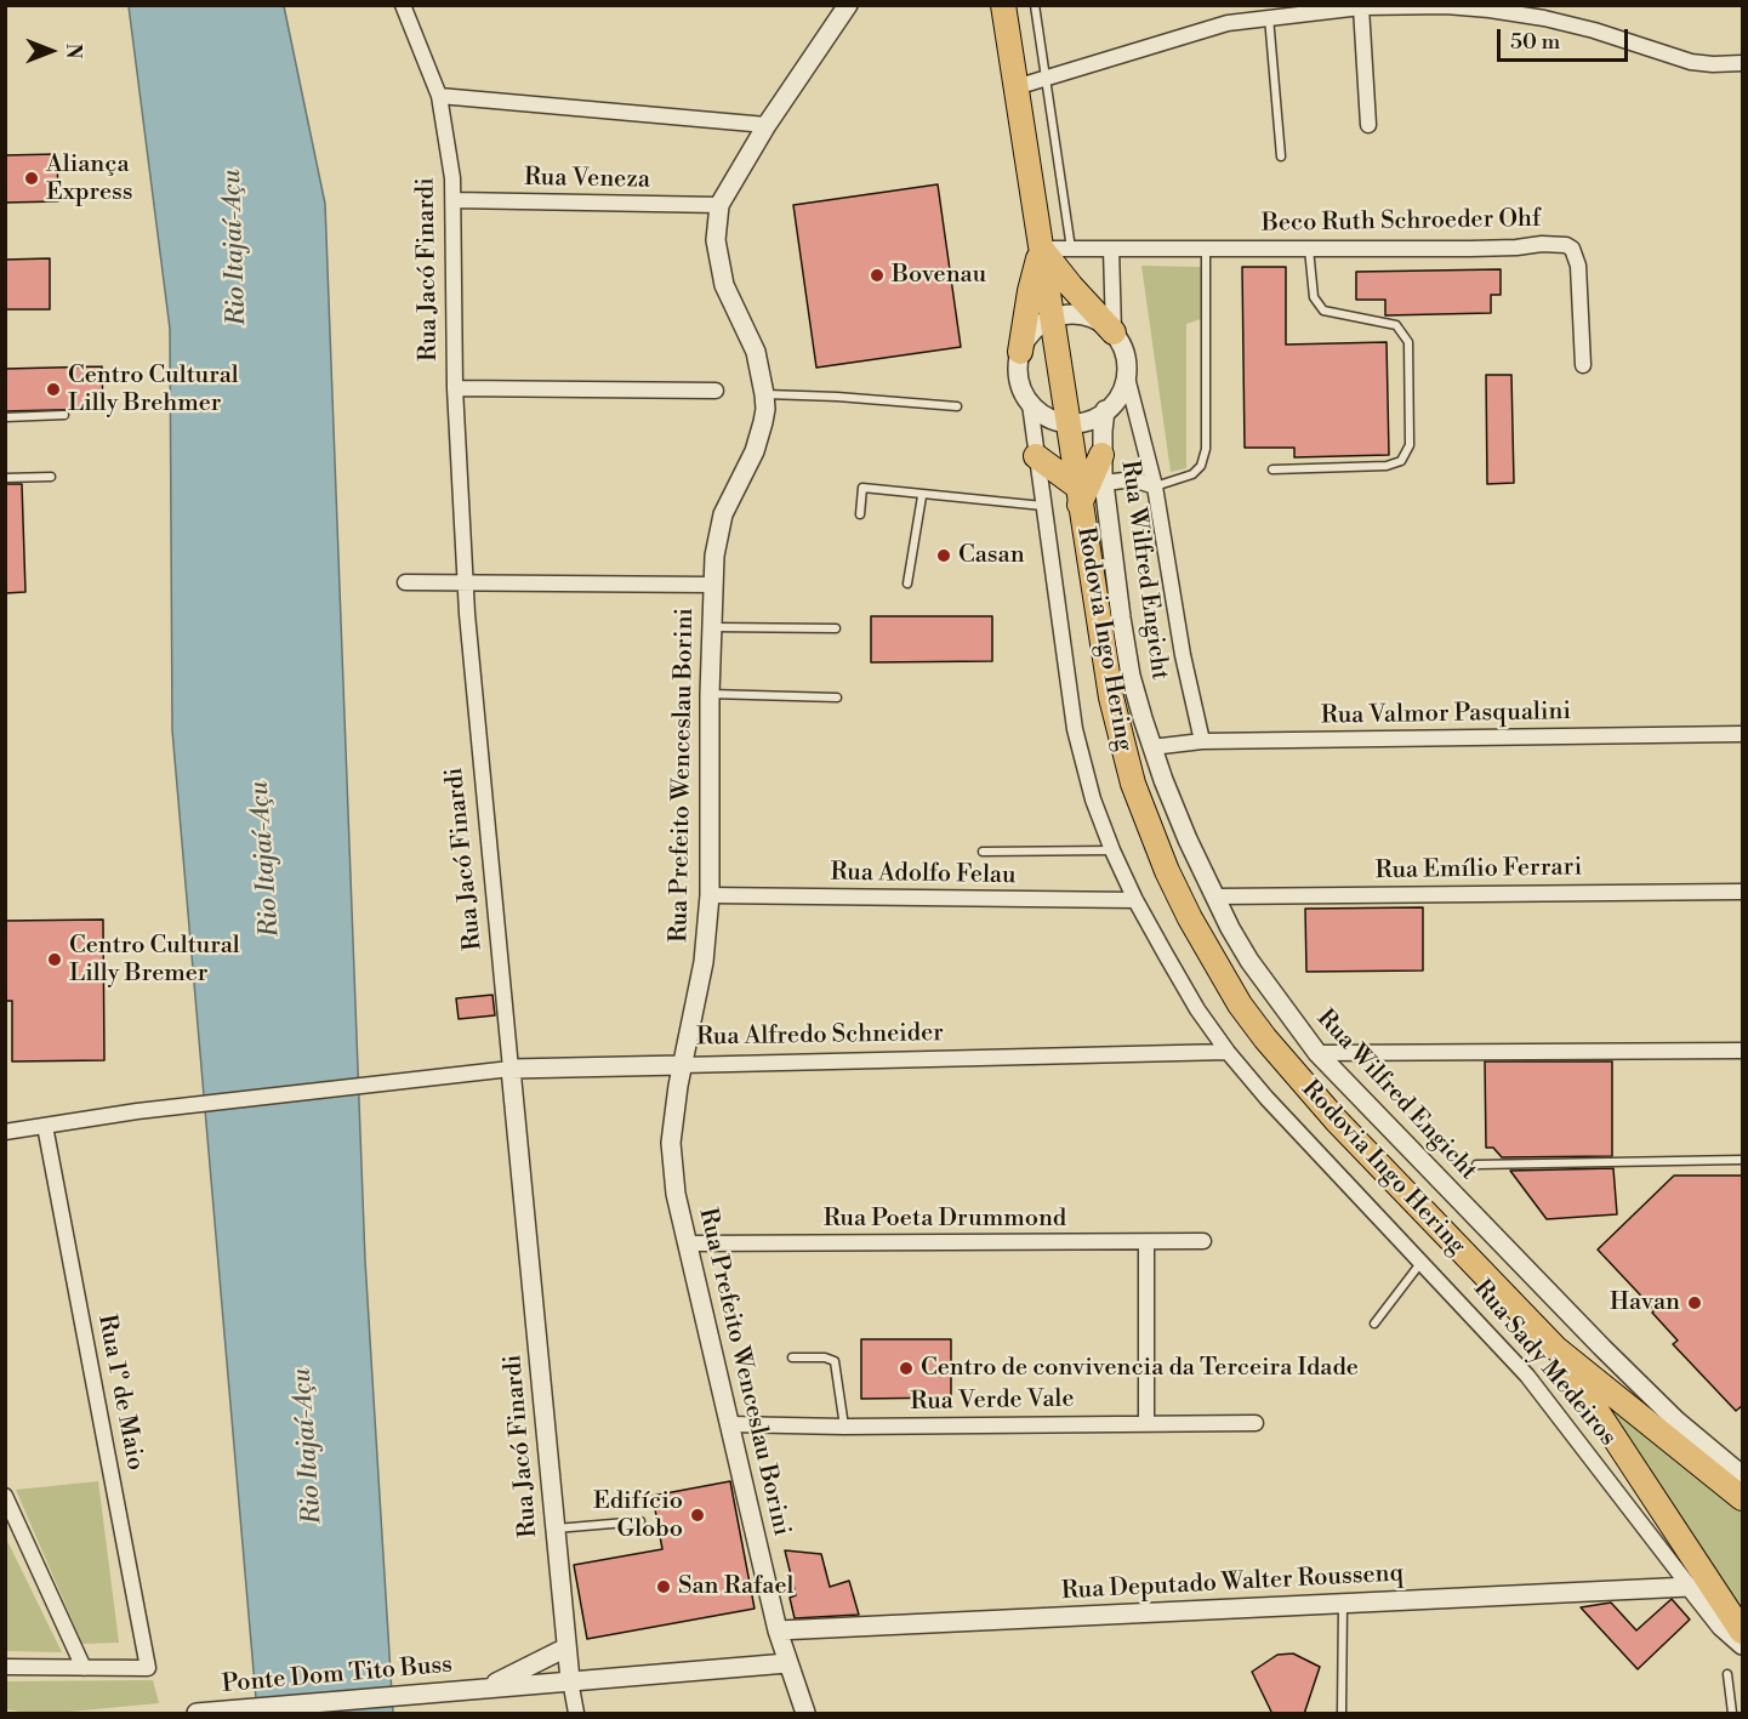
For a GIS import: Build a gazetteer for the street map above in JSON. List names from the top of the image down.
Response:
{
  "streets": {
    "highway": ["Rodovia Ingo Hering"],
    "street": [
      "Rua Veneza",
      "Beco Ruth Schroeder Ohf",
      "Rua Jacó Finardi",
      "Rua Wilfred Engicht",
      "Rua Valmor Pasqualini",
      "Rua Prefeito Wenceslau Borini",
      "Rua Emílio Ferrari",
      "Rua Adolfo Felau",
      "Rua Alfredo Schneider",
      "Rua Poeta Drummond",
      "Rua Sady Medeiros",
      "Rua 1º de Maio",
      "Rua Verde Vale",
      "Rua Deputado Walter Roussenq",
      "Ponte Dom Tito Buss"
    ]
  },
  "crossings": [
    ["Rua Veneza", "Rua Jacó Finardi"],
    ["Rua Veneza", "Rua Prefeito Wenceslau Borini"],
    ["Beco Ruth Schroeder Ohf", "Rodovia Ingo Hering"],
    ["Rua Jacó Finardi", "Rua Alfredo Schneider"],
    ["Rua Jacó Finardi", "Ponte Dom Tito Buss"],
    ["Rua Wilfred Engicht", "Rodovia Ingo Hering"],
    ["Rua Wilfred Engicht", "Rua Valmor Pasqualini"],
    ["Rua Wilfred Engicht", "Rua Emílio Ferrari"],
    ["Rua Prefeito Wenceslau Borini", "Rua Adolfo Felau"],
    ["Rua Prefeito Wenceslau Borini", "Rua Alfredo Schneider"],
    ["Rua Prefeito Wenceslau Borini", "Rua Poeta Drummond"],
    ["Rua Prefeito Wenceslau Borini", "Rua Verde Vale"],
    ["Rua Prefeito Wenceslau Borini", "Rua Deputado Walter Roussenq"],
    ["Rua Prefeito Wenceslau Borini", "Ponte Dom Tito Buss"],
    ["Rua Adolfo Felau", "Rua Sady Medeiros"],
    ["Rua Alfredo Schneider", "Rua Sady Medeiros"],
    ["Rua Alfredo Schneider", "Rua 1º de Maio"],
    ["Rua Sady Medeiros", "Rua Deputado Walter Roussenq"]
  ],
  "water": ["Rio Itajaí-Açu"],
  "places": [
    "Aliança Express",
    "Bovenau",
    "Centro Cultural Lilly Brehmer",
    "Casan",
    "Centro Cultural Lilly Bremer",
    "Havan",
    "Centro de convivencia da Terceira Idade",
    "Edifício Globo",
    "San Rafael"
  ],
  "scale_bar": "50 m",
  "north": "right"
}
